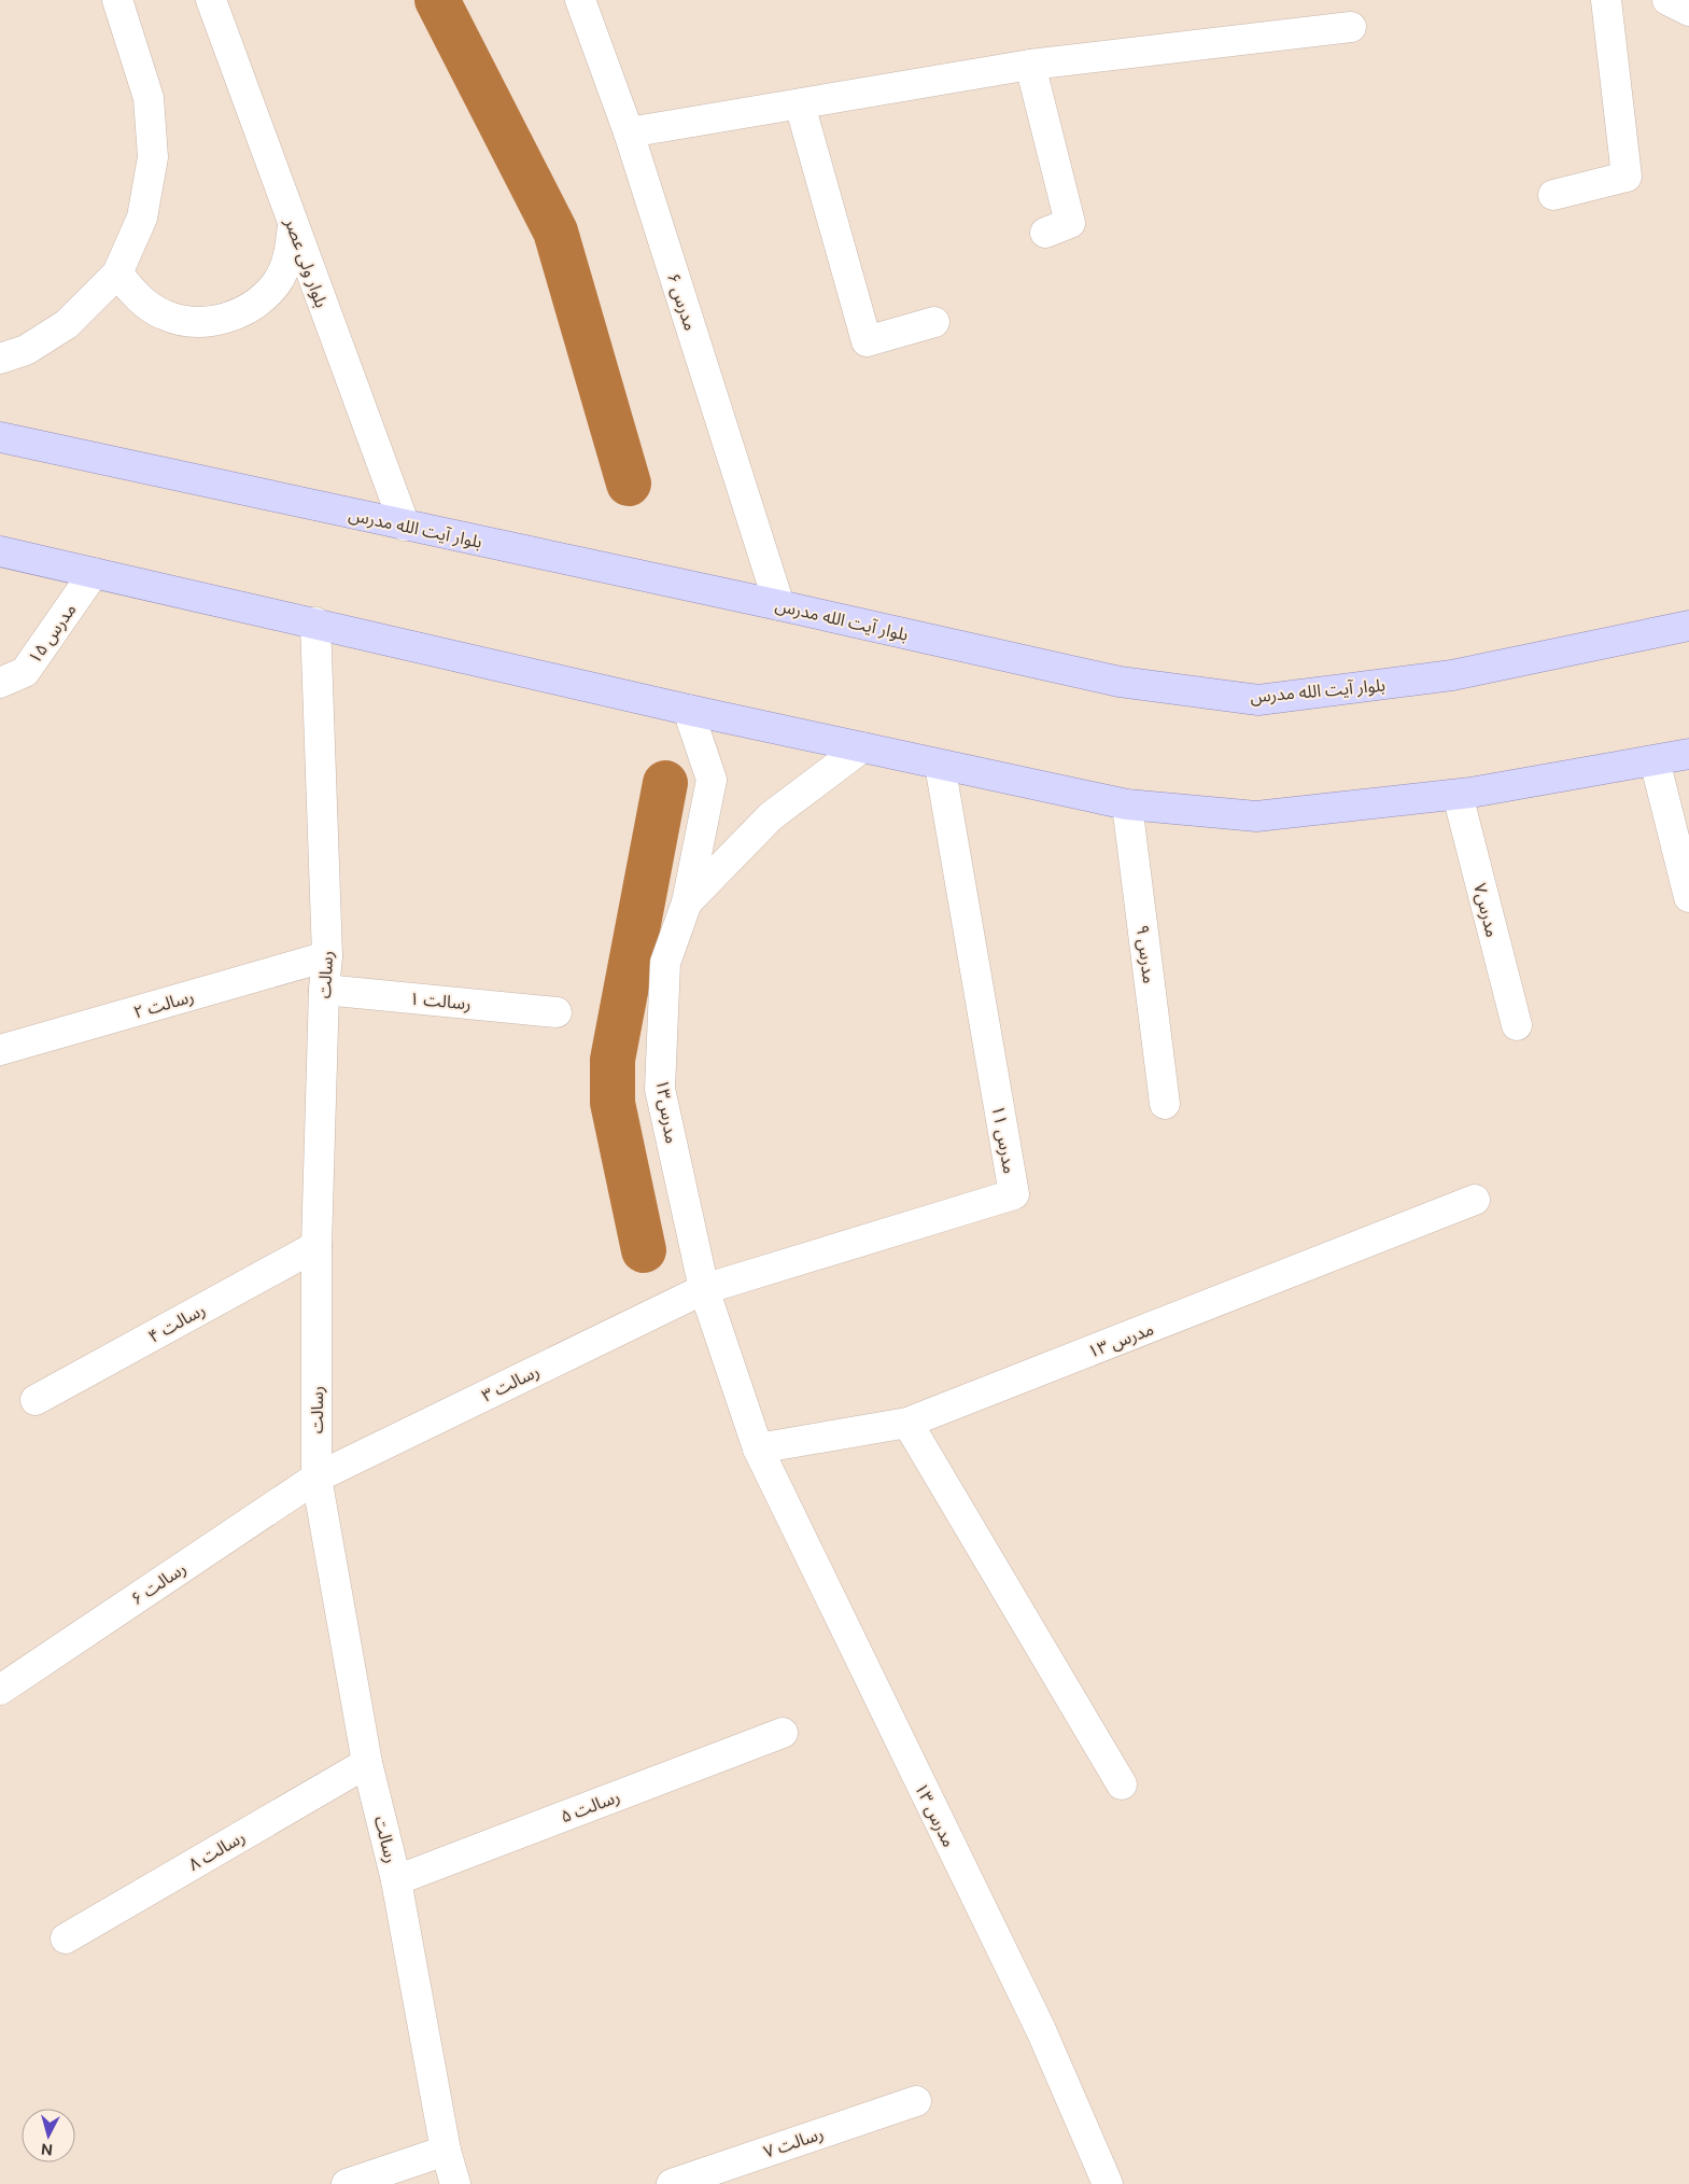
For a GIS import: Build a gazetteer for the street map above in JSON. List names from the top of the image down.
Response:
{
  "streets": {
    "main road": ["بلوار آیت الله مدرس"],
    "street": [
      "بلوار ولی عصر",
      "مدرس ۶",
      "مدرس ۱۵",
      "مدرس۷",
      "مدرس ۹",
      "رسالت",
      "رسالت ۱",
      "رسالت ۲",
      "مدرس۱۳",
      "مدرس ۱۱",
      "رسالت ۴",
      "مدرس ۱۳",
      "رسالت ۳",
      "رسالت ۶",
      "رسالت ۵",
      "رسالت ۸",
      "رسالت ۷"
    ]
  },
  "crossings": [
    ["بلوار ولی عصر", "بلوار آیت الله مدرس"],
    ["مدرس ۶", "بلوار آیت الله مدرس"],
    ["رسالت", "رسالت ۱"],
    ["رسالت", "رسالت ۲"],
    ["رسالت", "رسالت ۴"],
    ["رسالت", "رسالت ۳"],
    ["رسالت", "رسالت ۶"],
    ["رسالت", "رسالت ۵"],
    ["رسالت", "رسالت ۸"],
    ["مدرس۱۳", "مدرس ۱۱"],
    ["مدرس۱۳", "مدرس ۱۳"],
    ["مدرس۱۳", "رسالت ۳"],
    ["مدرس ۱۱", "مدرس ۱۳"],
    ["مدرس ۱۱", "رسالت ۳"],
    ["مدرس ۱۳", "رسالت ۳"],
    ["رسالت ۳", "رسالت ۶"]
  ],
  "north": "bottom"
}
